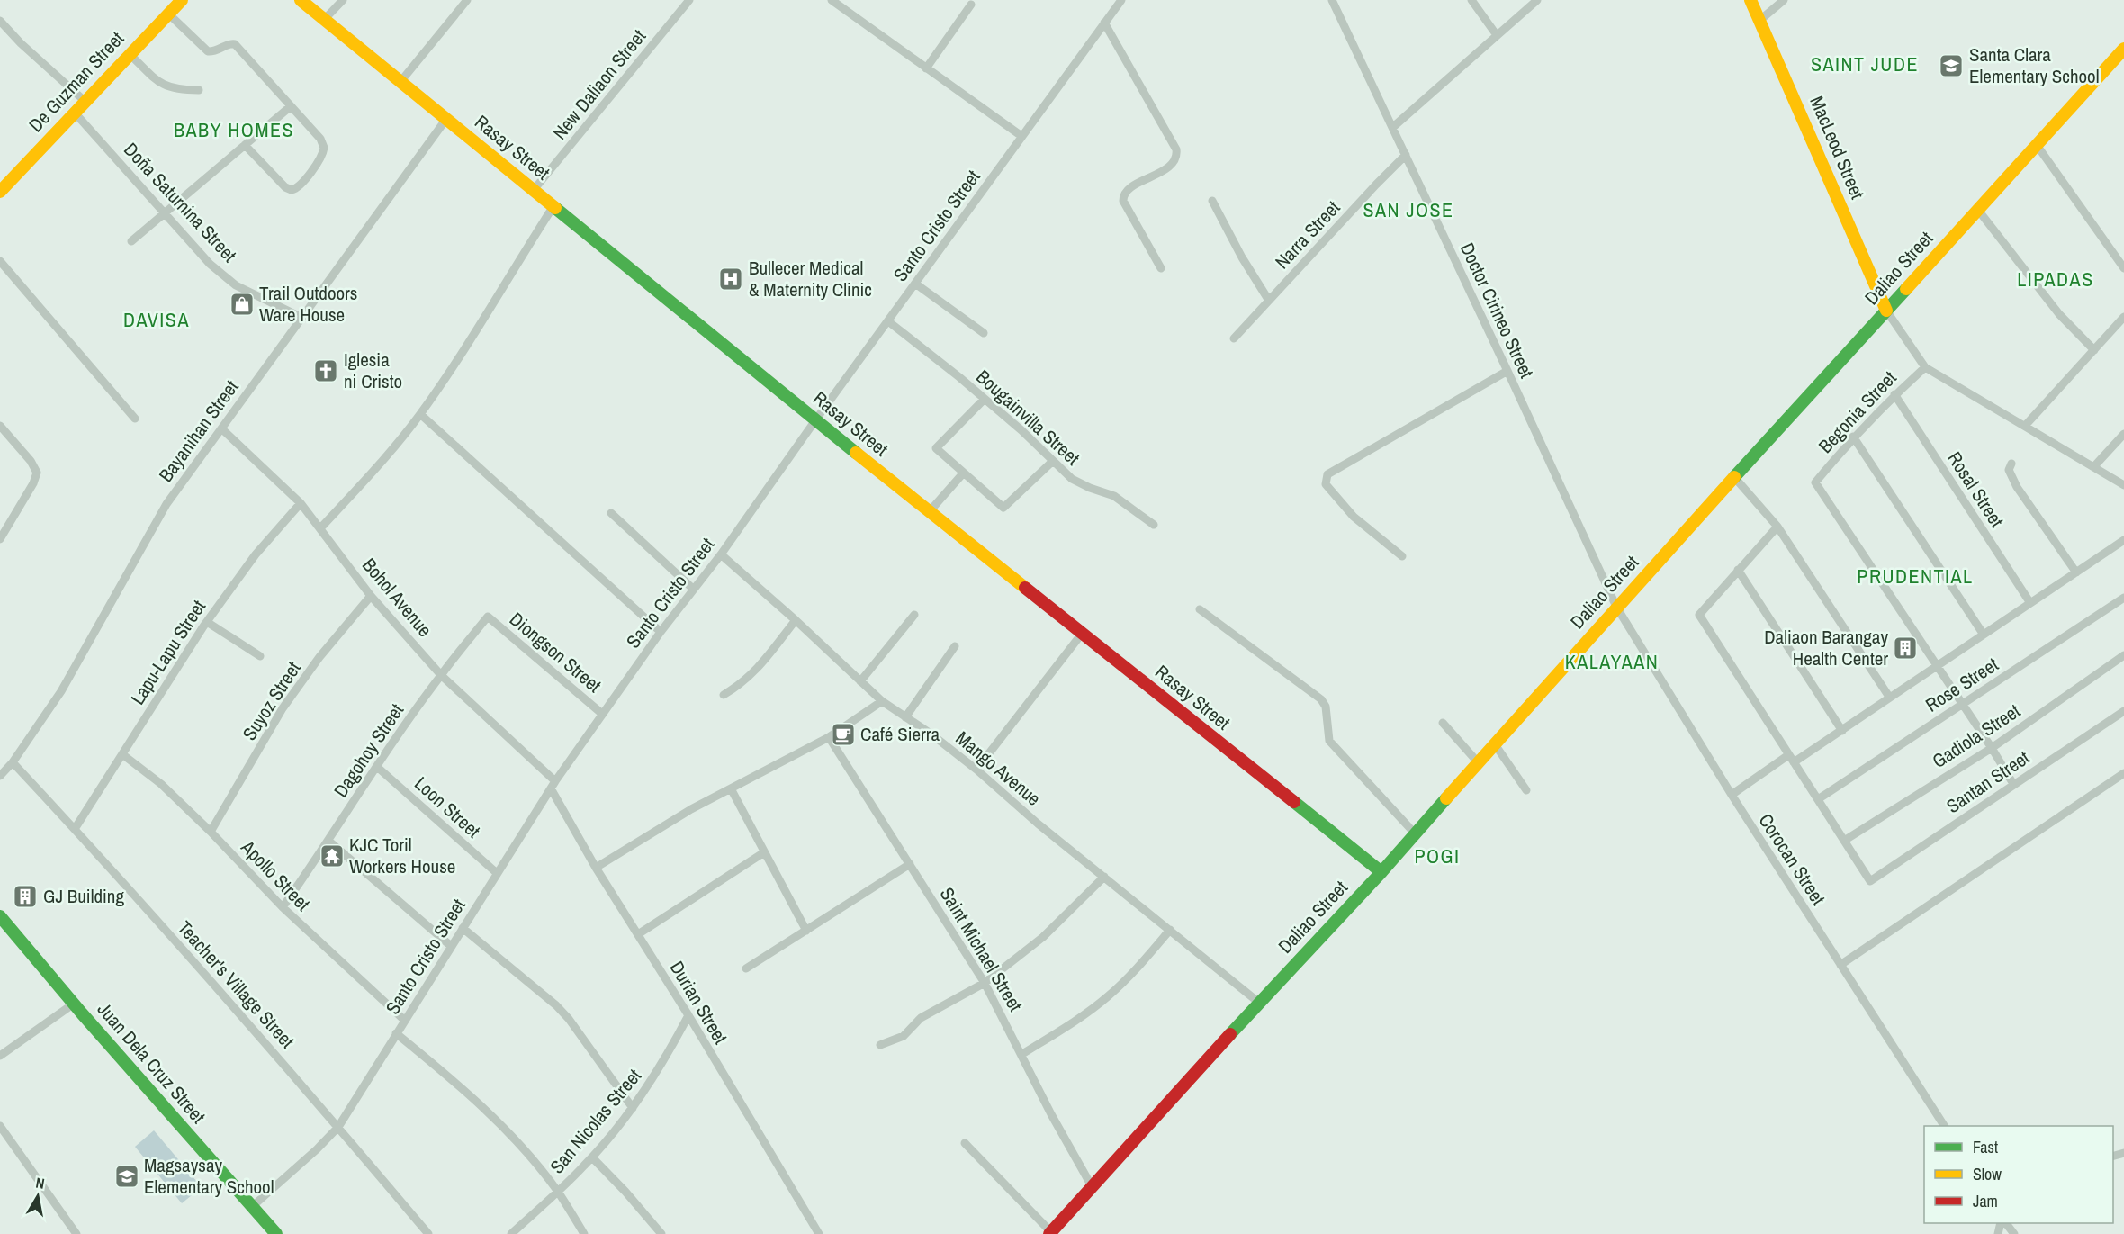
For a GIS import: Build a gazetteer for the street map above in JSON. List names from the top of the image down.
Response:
{
  "streets": {
    "street": [
      "De Guzman Street",
      "New Daliaon Street",
      "Rasay Street",
      "MacLeod Street",
      "Doña Saturnina Street",
      "Santo Cristo Street",
      "Narra Street",
      "Daliao Street",
      "Doctor Cirineo Street",
      "Begonia Street",
      "Bougainvilla Street",
      "Bayanihan Street",
      "Rosal Street",
      "Bohol Avenue",
      "Lapu-Lapu Street",
      "Diongson Street",
      "Rose Street",
      "Suyoz Street",
      "Gadiola Street",
      "Dagohoy Street",
      "Mango Avenue",
      "Santan Street",
      "Loon Street",
      "Corocan Street",
      "Apollo Street",
      "Saint Michael Street",
      "Teacher's Village Street",
      "Durian Street",
      "Juan Dela Cruz Street",
      "San Nicolas Street"
    ]
  },
  "crossings": [
    ["De Guzman Street", "Doña Saturnina Street"],
    ["New Daliaon Street", "Rasay Street"],
    ["Rasay Street", "Santo Cristo Street"],
    ["Rasay Street", "Daliao Street"],
    ["Rasay Street", "Bayanihan Street"],
    ["MacLeod Street", "Daliao Street"],
    ["Doña Saturnina Street", "Bayanihan Street"],
    ["Santo Cristo Street", "Bougainvilla Street"],
    ["Santo Cristo Street", "Bohol Avenue"],
    ["Santo Cristo Street", "Diongson Street"],
    ["Santo Cristo Street", "Mango Avenue"],
    ["Santo Cristo Street", "Loon Street"],
    ["Santo Cristo Street", "Apollo Street"],
    ["Santo Cristo Street", "Teacher's Village Street"],
    ["Santo Cristo Street", "Durian Street"],
    ["Santo Cristo Street", "Juan Dela Cruz Street"],
    ["Narra Street", "Doctor Cirineo Street"],
    ["Daliao Street", "Doctor Cirineo Street"],
    ["Daliao Street", "Mango Avenue"],
    ["Daliao Street", "Corocan Street"],
    ["Daliao Street", "Saint Michael Street"],
    ["Doctor Cirineo Street", "Corocan Street"],
    ["Begonia Street", "Rosal Street"],
    ["Bayanihan Street", "Bohol Avenue"],
    ["Bayanihan Street", "Teacher's Village Street"],
    ["Bohol Avenue", "Lapu-Lapu Street"],
    ["Bohol Avenue", "Suyoz Street"],
    ["Bohol Avenue", "Dagohoy Street"],
    ["Bohol Avenue", "Durian Street"],
    ["Lapu-Lapu Street", "Apollo Street"],
    ["Lapu-Lapu Street", "Teacher's Village Street"],
    ["Diongson Street", "Dagohoy Street"],
    ["Suyoz Street", "Apollo Street"],
    ["Gadiola Street", "Santan Street"],
    ["Dagohoy Street", "Loon Street"],
    ["Dagohoy Street", "Apollo Street"],
    ["Durian Street", "San Nicolas Street"]
  ],
  "districts": [
    "SAINT JUDE",
    "BABY HOMES",
    "SAN JOSE",
    "LIPADAS",
    "DAVISA",
    "PRUDENTIAL",
    "KALAYAAN",
    "POGI"
  ],
  "places": {
    "school or university": ["Santa Clara Elementary School", "Magsaysay Elementary School"],
    "hospital": ["Bullecer Medical & Maternity Clinic"],
    "shop": ["Trail Outdoors Ware House"],
    "church": ["Iglesia ni Cristo"],
    "building": ["Daliaon Barangay Health Center", "GJ Building"],
    "cafe": ["Café Sierra"],
    "temple": ["KJC Toril Workers House"]
  },
  "legend": ["Fast", "Slow", "Jam"],
  "north": "top"
}
